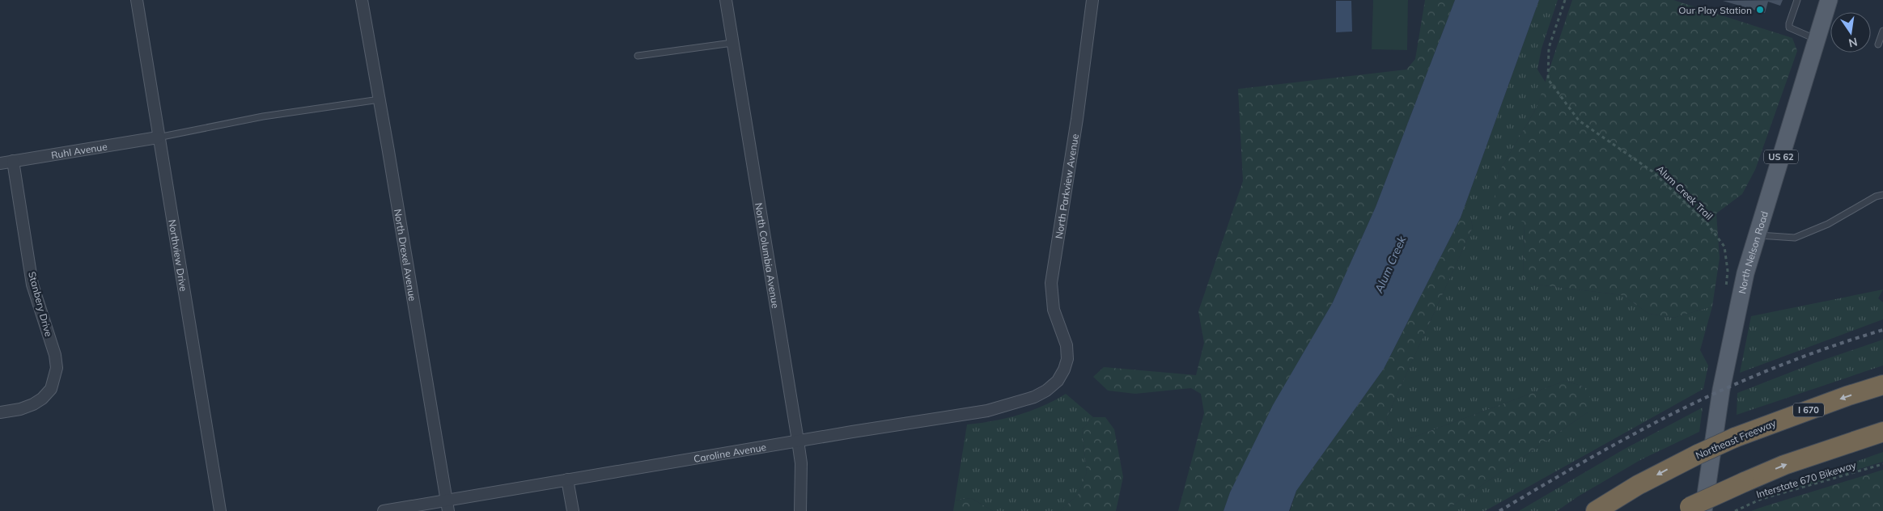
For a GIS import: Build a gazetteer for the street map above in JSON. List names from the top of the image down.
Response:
{
  "streets": {
    "highway": ["I 670", "Northeast Freeway"],
    "main road": ["US 62", "North Nelson Road"],
    "street": [
      "Ruhl Avenue",
      "North Parkview Avenue",
      "Northview Drive",
      "North Drexel Avenue",
      "North Columbia Avenue",
      "Stanbery Drive",
      "Caroline Avenue"
    ],
    "path": ["Alum Creek Trail", "Interstate 670 Bikeway"]
  },
  "crossings": [
    ["Ruhl Avenue", "Northview Drive"],
    ["Ruhl Avenue", "Stanbery Drive"],
    ["North Parkview Avenue", "Caroline Avenue"],
    ["North Drexel Avenue", "Caroline Avenue"],
    ["North Columbia Avenue", "Caroline Avenue"]
  ],
  "water": ["Alum Creek"],
  "places": ["Our Play Station"],
  "north": "bottom"
}
